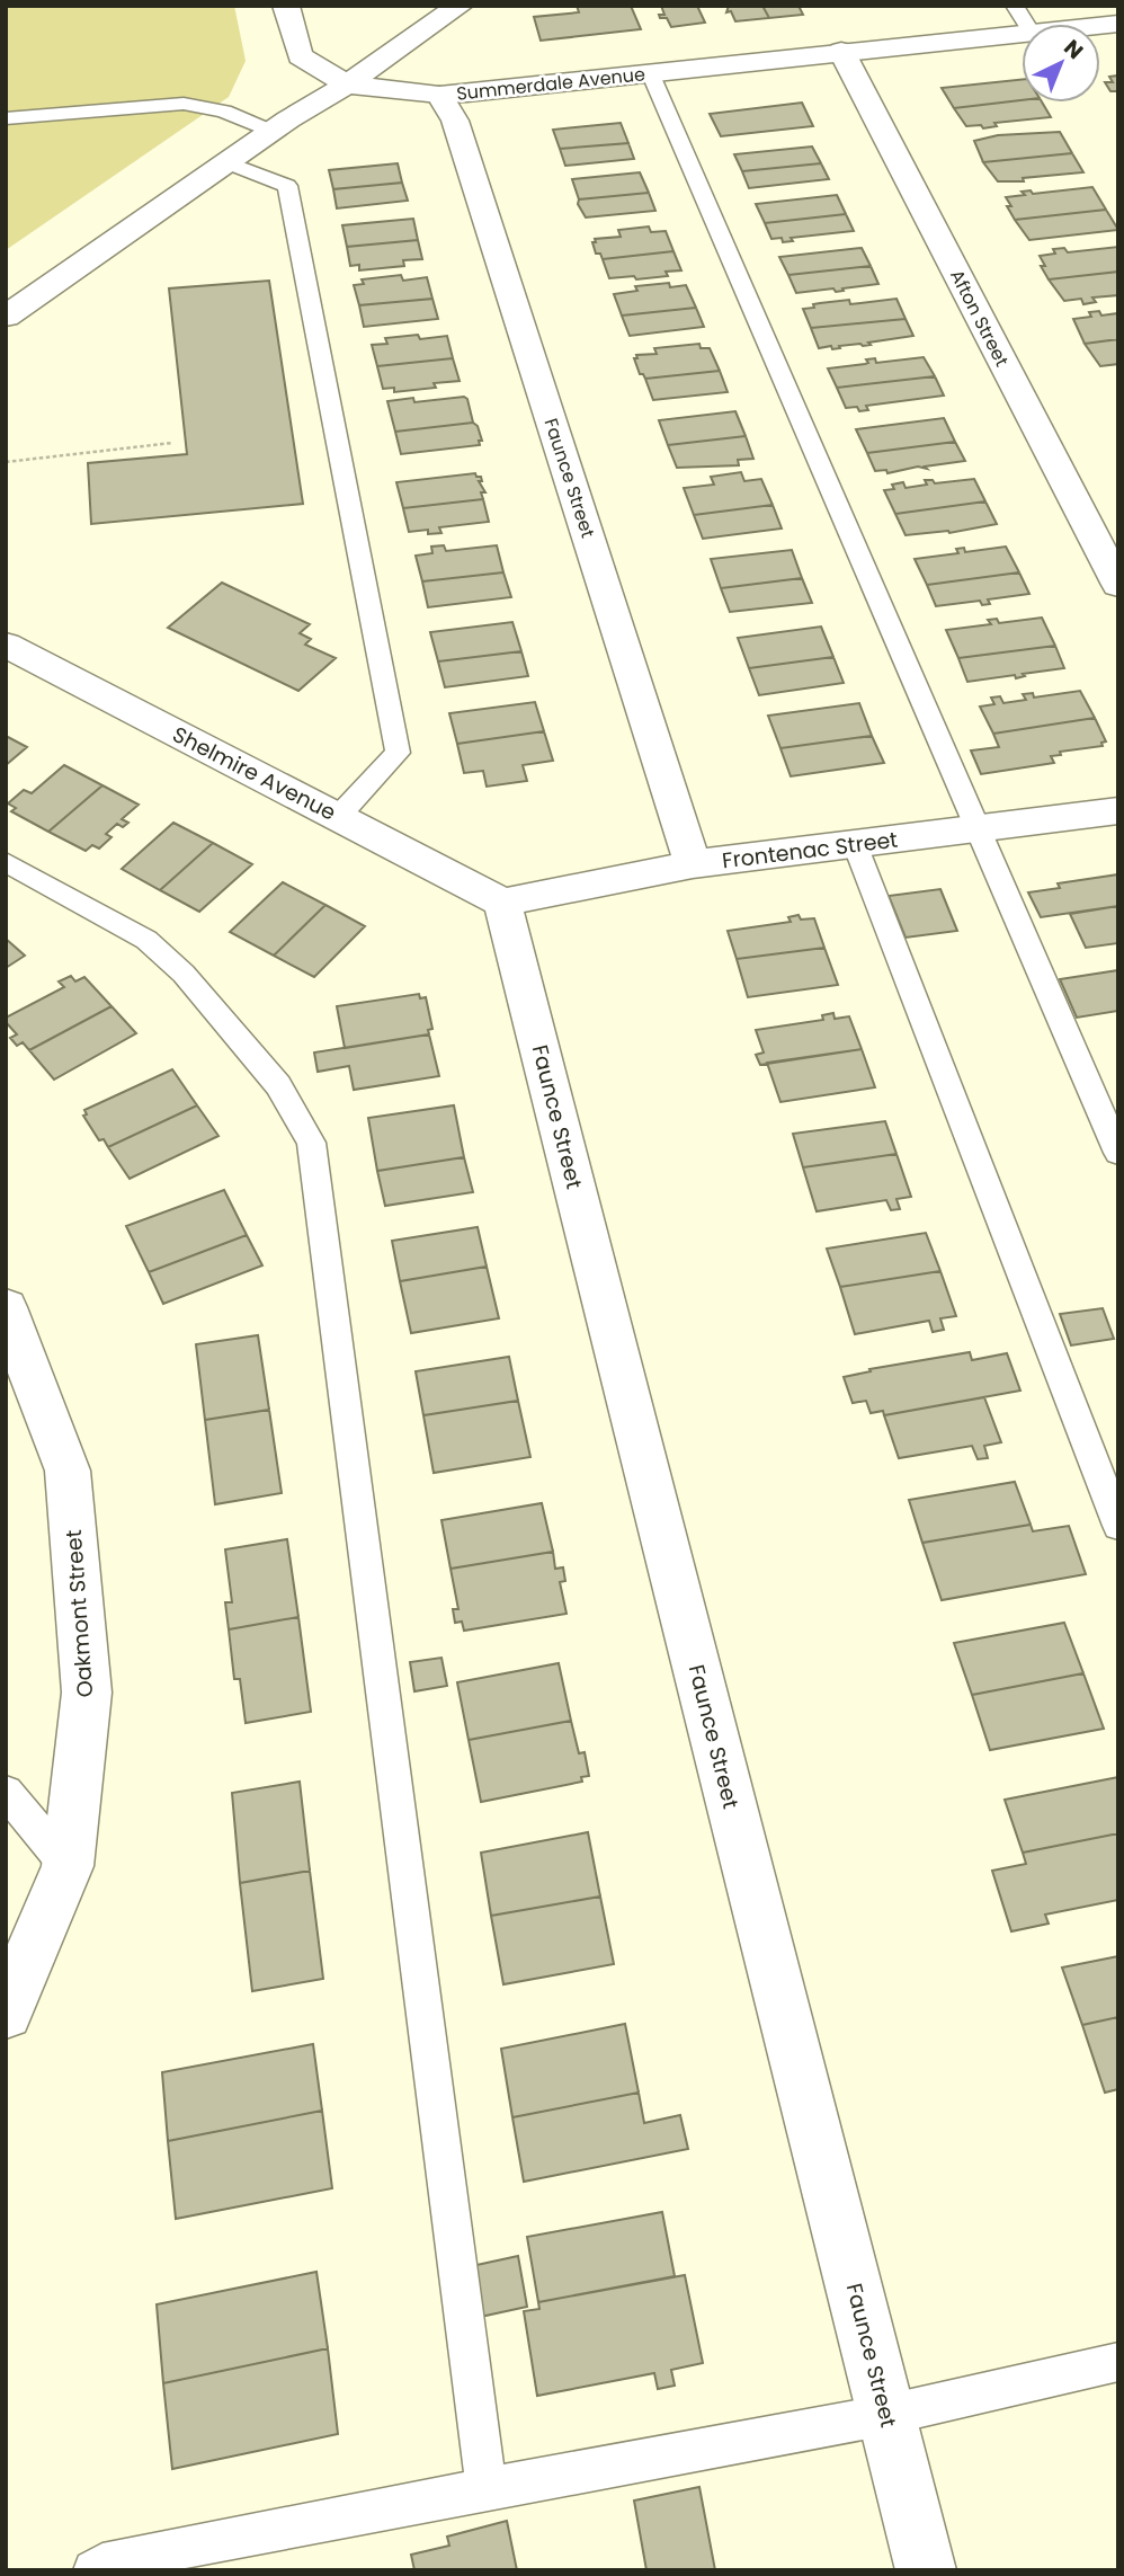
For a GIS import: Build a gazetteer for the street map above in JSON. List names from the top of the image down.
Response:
{
  "streets": {
    "street": [
      "Summerdale Avenue",
      "Afton Street",
      "Faunce Street",
      "Shelmire Avenue",
      "Frontenac Street",
      "Oakmont Street"
    ]
  },
  "crossings": [
    ["Summerdale Avenue", "Afton Street"],
    ["Summerdale Avenue", "Faunce Street"],
    ["Faunce Street", "Shelmire Avenue"],
    ["Faunce Street", "Frontenac Street"],
    ["Shelmire Avenue", "Frontenac Street"]
  ],
  "north": "top right"
}
